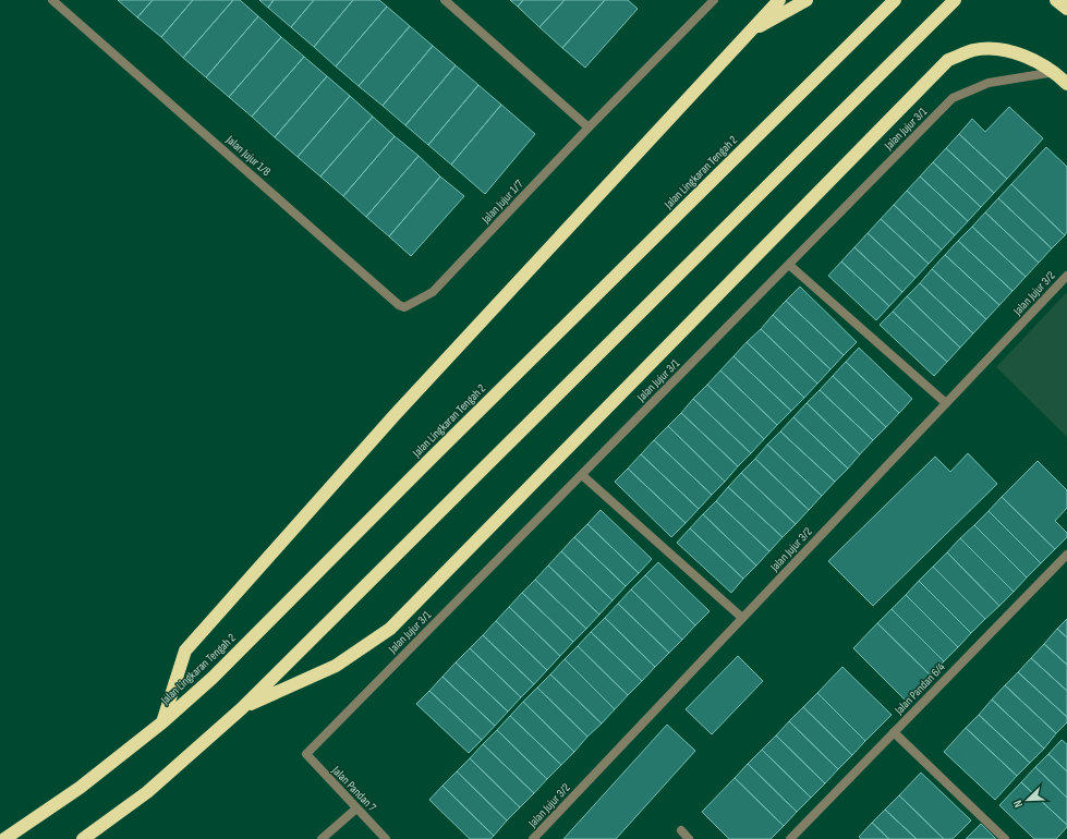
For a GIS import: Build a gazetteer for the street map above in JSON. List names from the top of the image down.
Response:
{
  "streets": {
    "highway": ["Jalan Lingkaran Tengah 2"],
    "street": [
      "Jalan Jujur 3/1",
      "Jalan Jujur 1/8",
      "Jalan Jujur 1/7",
      "Jalan Jujur 3/2",
      "Jalan Pandan 6/4",
      "Jalan Pandan 7"
    ]
  },
  "crossings": [
    ["Jalan Jujur 3/1", "Jalan Pandan 7"],
    ["Jalan Jujur 1/8", "Jalan Jujur 1/7"]
  ],
  "north": "bottom left"
}
